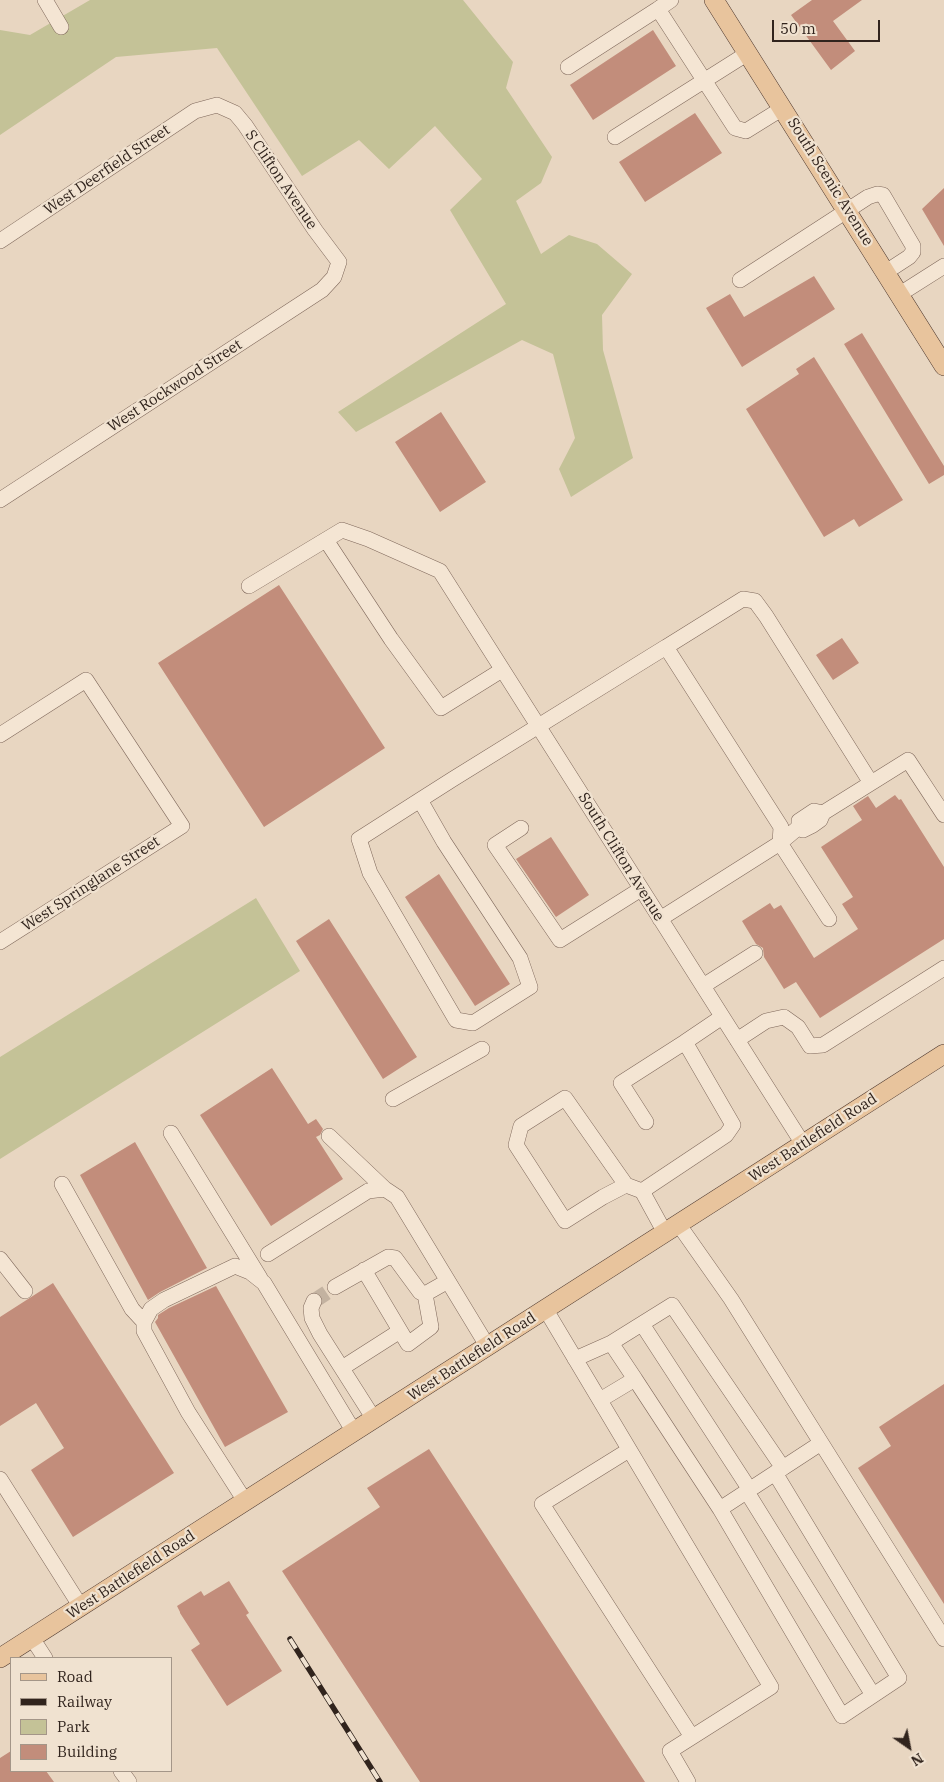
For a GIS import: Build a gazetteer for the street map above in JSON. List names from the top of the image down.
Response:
{
  "streets": {
    "main road": ["South Scenic Avenue", "West Battlefield Road"],
    "street": [
      "West Deerfield Street",
      "S Clifton Avenue",
      "West Rockwood Street",
      "South Clifton Avenue",
      "West Springlane Street"
    ]
  },
  "crossings": [
    ["West Deerfield Street", "S Clifton Avenue"],
    ["S Clifton Avenue", "West Rockwood Street"],
    ["South Clifton Avenue", "West Battlefield Road"]
  ],
  "legend": [
    "Road",
    "Railway",
    "Park",
    "Building"
  ],
  "scale_bar": "50 m",
  "north": "bottom right"
}
